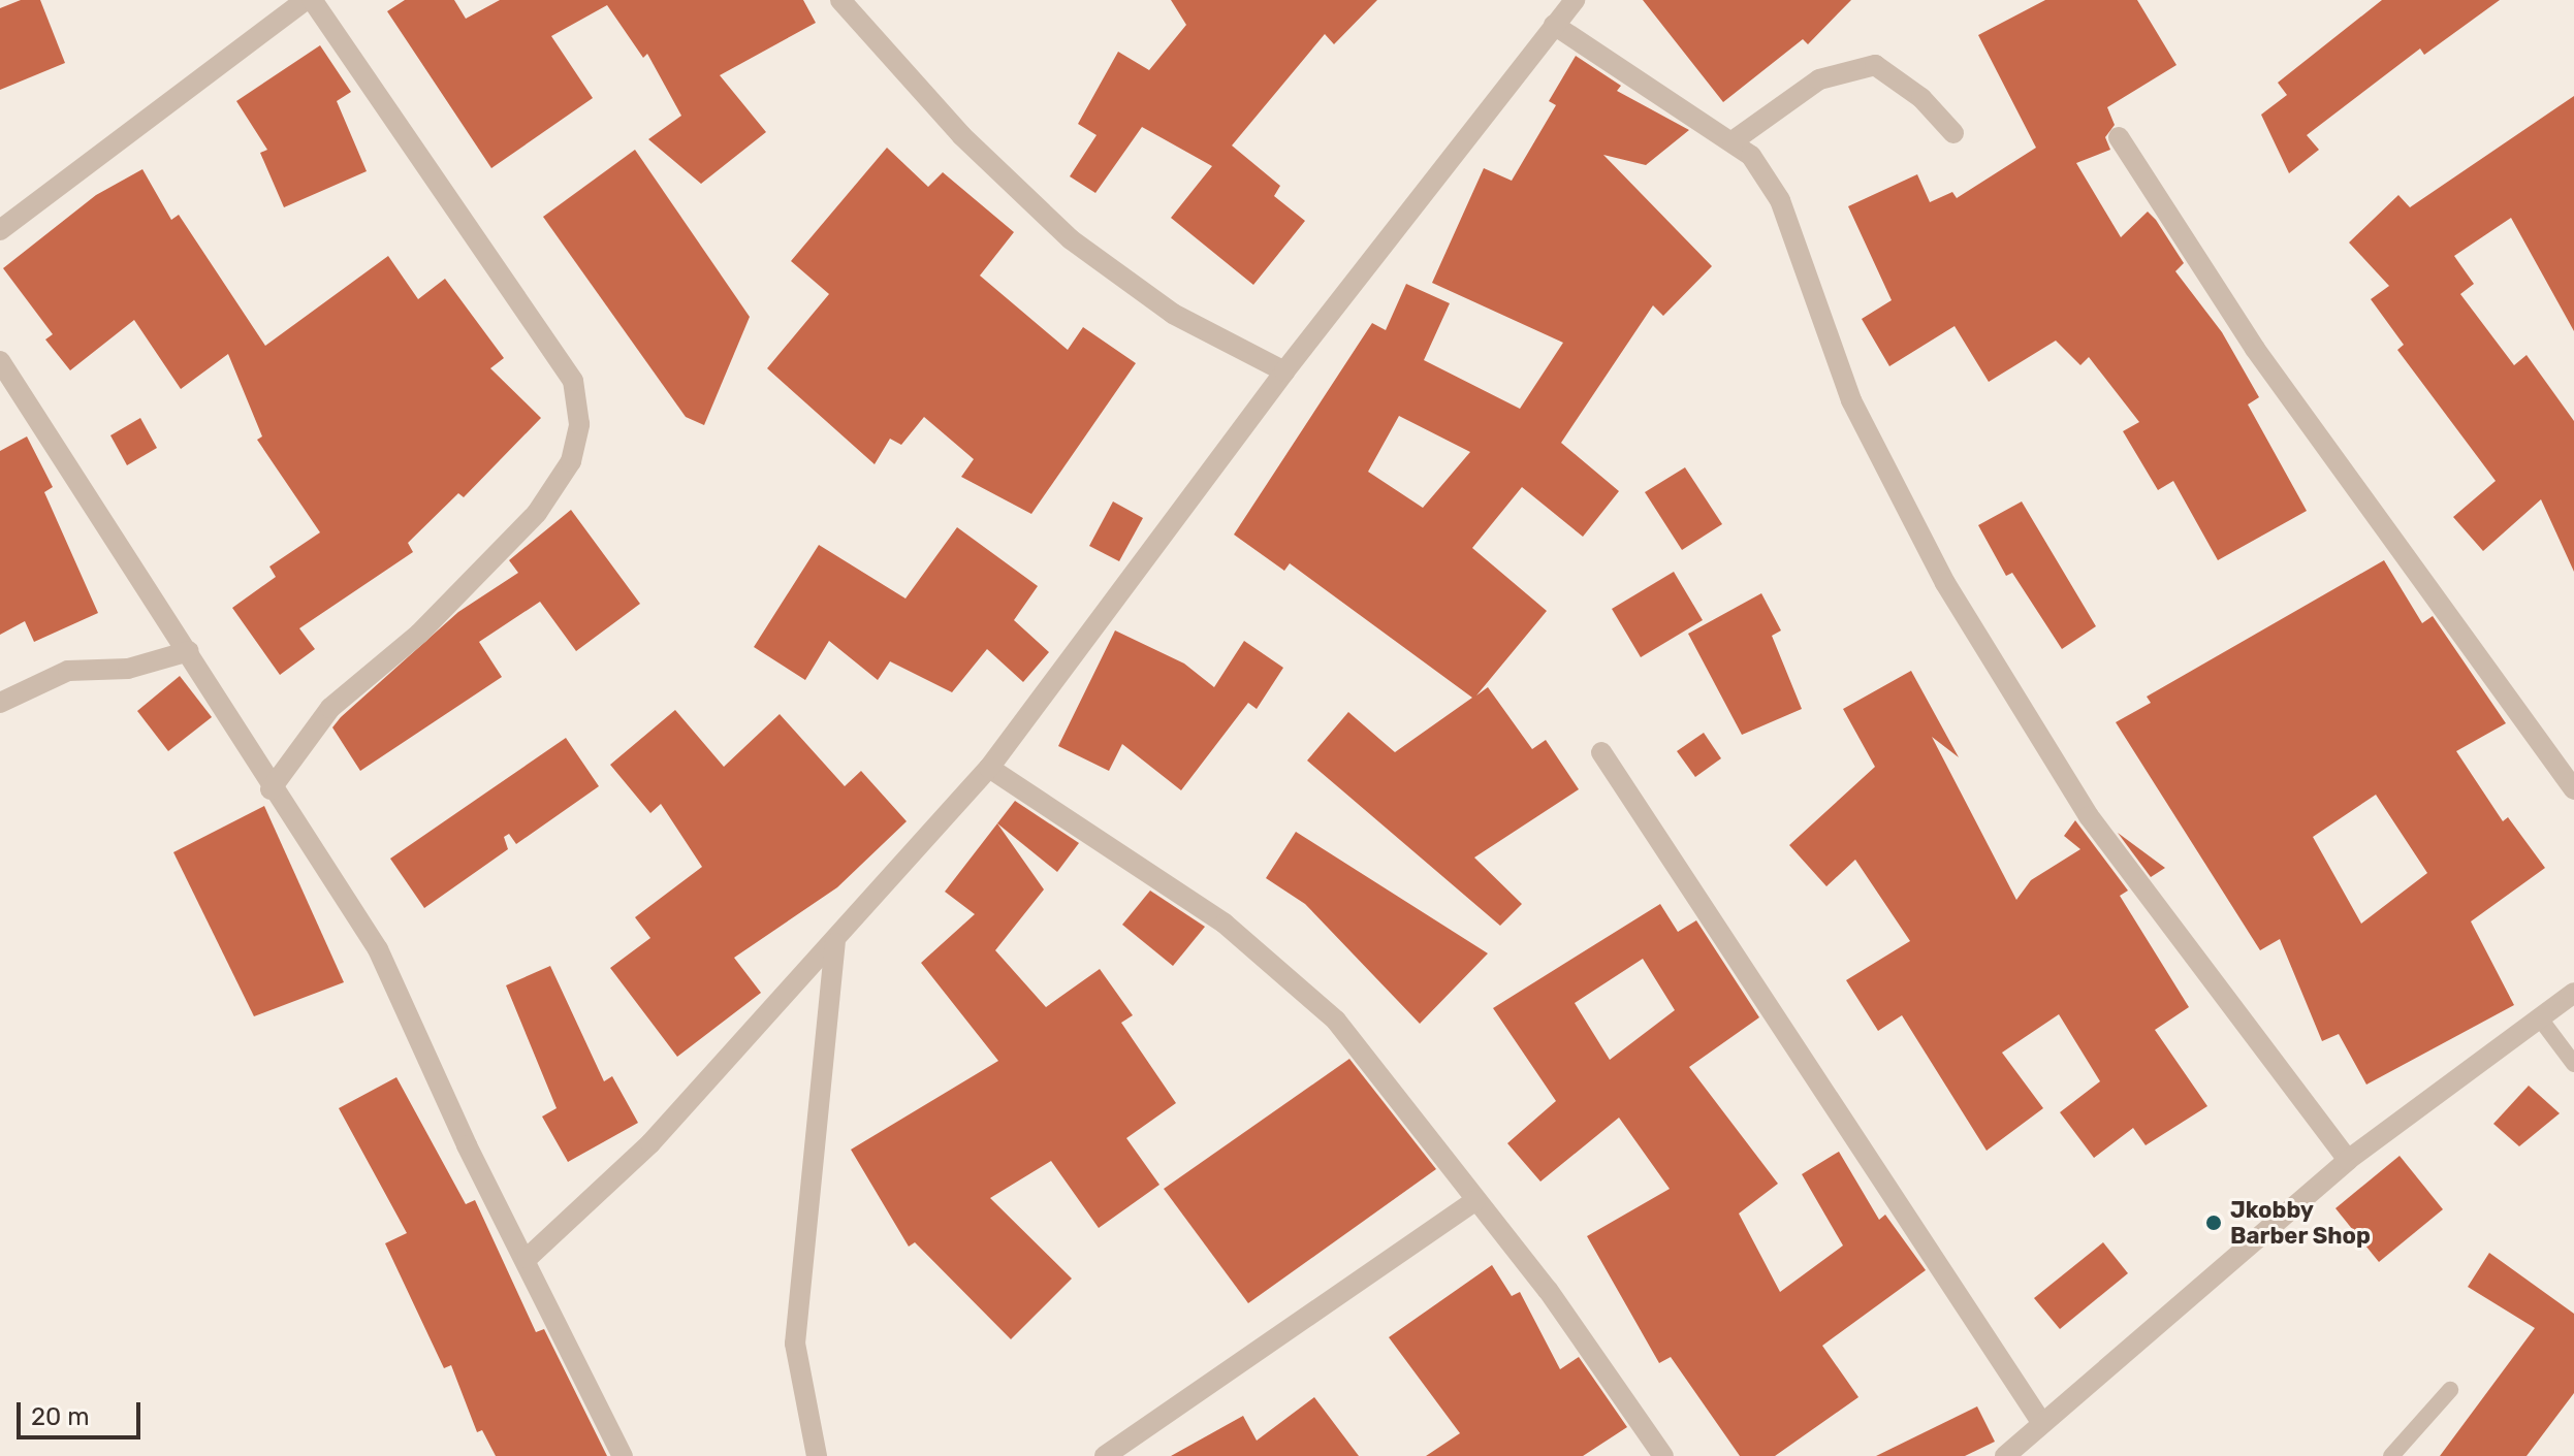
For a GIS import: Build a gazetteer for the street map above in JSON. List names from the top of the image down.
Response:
{
  "places": ["Jkobby Barber Shop"],
  "scale_bar": "20 m"
}
